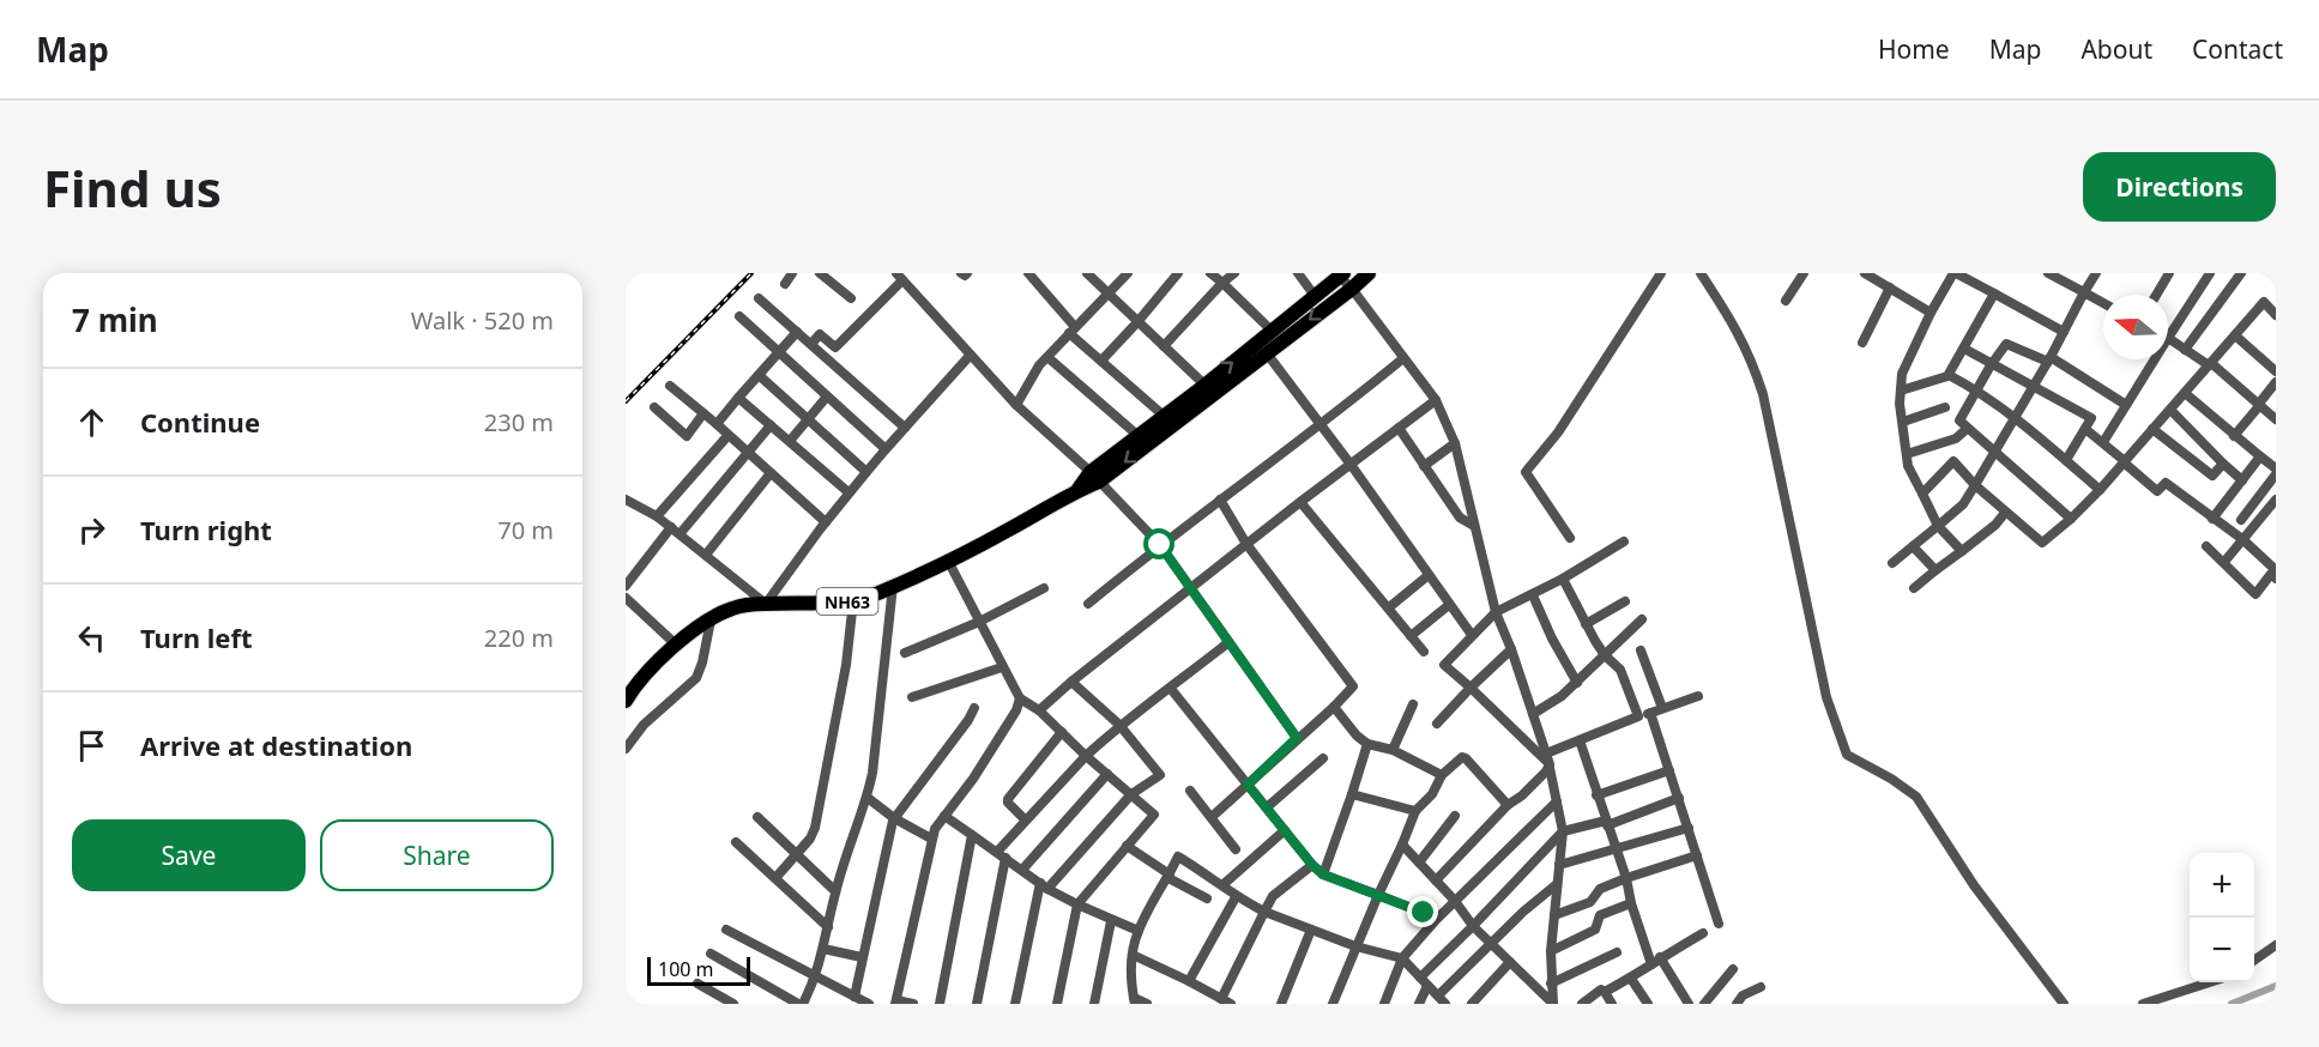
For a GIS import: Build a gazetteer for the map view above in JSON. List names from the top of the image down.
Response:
{
  "streets": {
    "highway": ["NH63"]
  },
  "scale_bar": "100 m",
  "north": "left",
  "page": {
    "header": "Map",
    "nav": [
      "Home",
      "Map",
      "About",
      "Contact"
    ],
    "buttons": [
      "Directions",
      ["Save", "Share"]
    ],
    "title": "Find us",
    "heading": ["7 min", "Walk · 520 m"],
    "list": [
      ["Continue", "230 m"],
      ["Turn right", "70 m"],
      ["Turn left", "220 m"],
      "Arrive at destination"
    ],
    "map_buttons": ["+", "−"],
    "scale": "100 m"
  }
}
